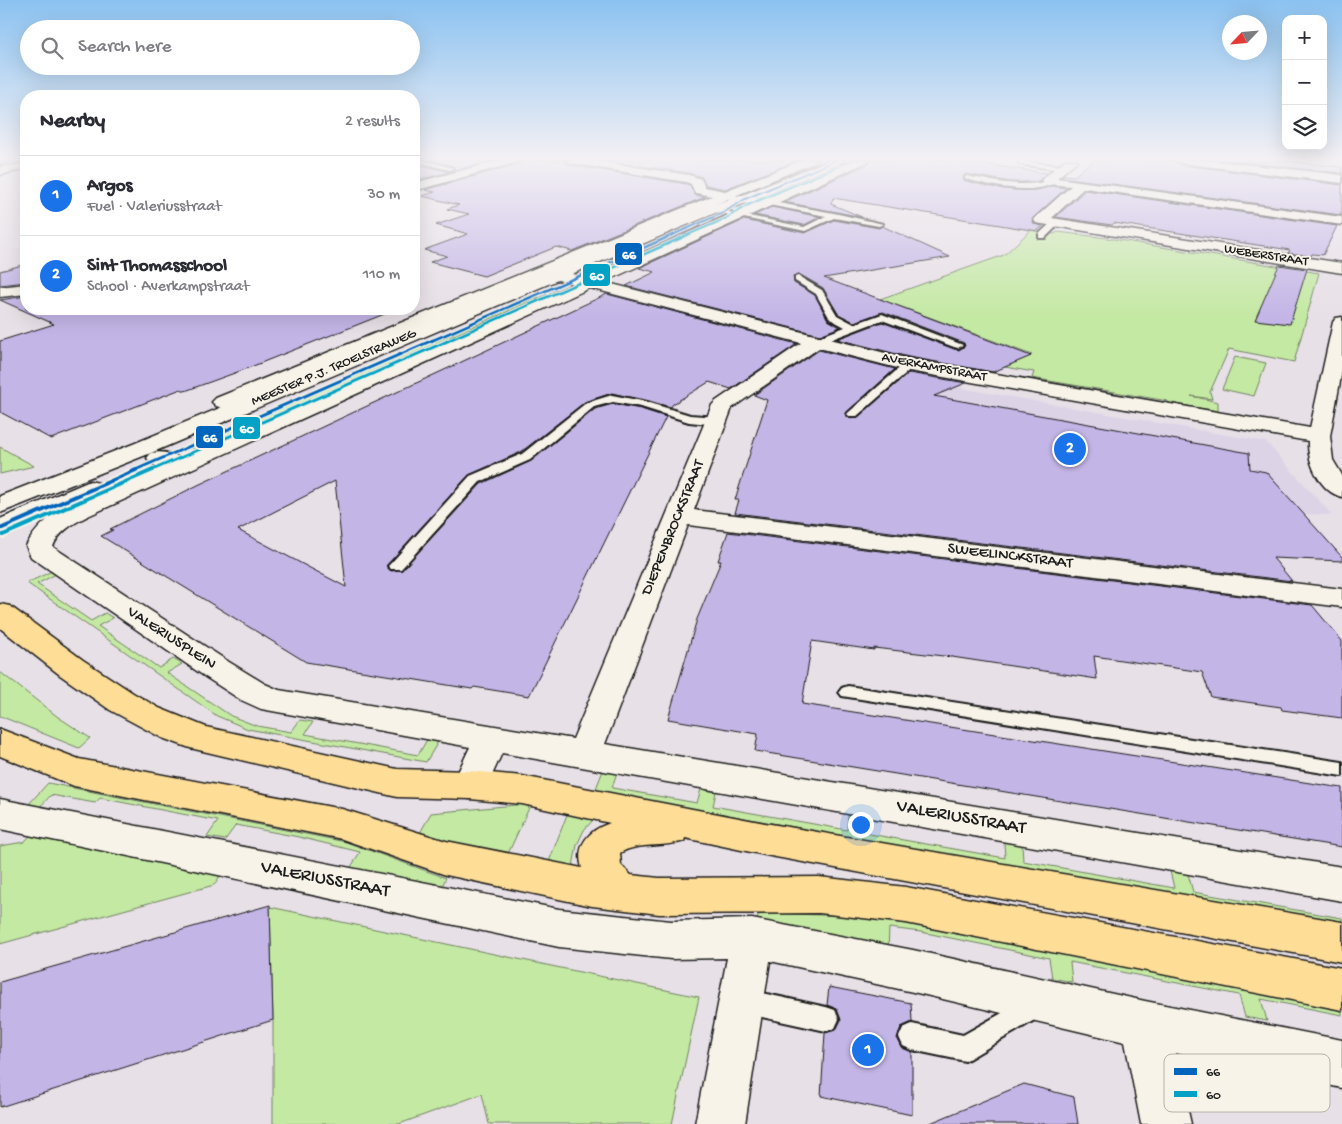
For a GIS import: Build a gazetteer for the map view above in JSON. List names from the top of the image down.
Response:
{
  "streets": {
    "street": [
      "WEBERSTRAAT",
      "MEESTER P.J. TROELSTRAWEG",
      "AVERKAMPSTRAAT",
      "DIEPENBROCKSTRAAT",
      "SWEELINCKSTRAAT",
      "VALERIUSPLEIN",
      "VALERIUSSTRAAT"
    ]
  },
  "crossings": [
    ["MEESTER P.J. TROELSTRAWEG", "AVERKAMPSTRAAT"],
    ["MEESTER P.J. TROELSTRAWEG", "VALERIUSPLEIN"],
    ["AVERKAMPSTRAAT", "DIEPENBROCKSTRAAT"],
    ["DIEPENBROCKSTRAAT", "SWEELINCKSTRAAT"],
    ["DIEPENBROCKSTRAAT", "VALERIUSSTRAAT"],
    ["VALERIUSPLEIN", "VALERIUSSTRAAT"]
  ],
  "lines": ["transit line 66", "transit line 60"],
  "legend": ["66", "60"],
  "north": "bottom left",
  "page": {
    "map_buttons": ["+", "−"],
    "search": "Search here",
    "heading": ["Nearby", "2 results"],
    "list": [
      {
        "mark": "1",
        "name": "Argos",
        "note": "Fuel · Valeriusstraat",
        "value": "30 m"
      },
      {
        "mark": "2",
        "name": "Sint Thomasschool",
        "note": "School · Averkampstraat",
        "value": "110 m"
      }
    ],
    "pins": ["2", "1"]
  }
}
